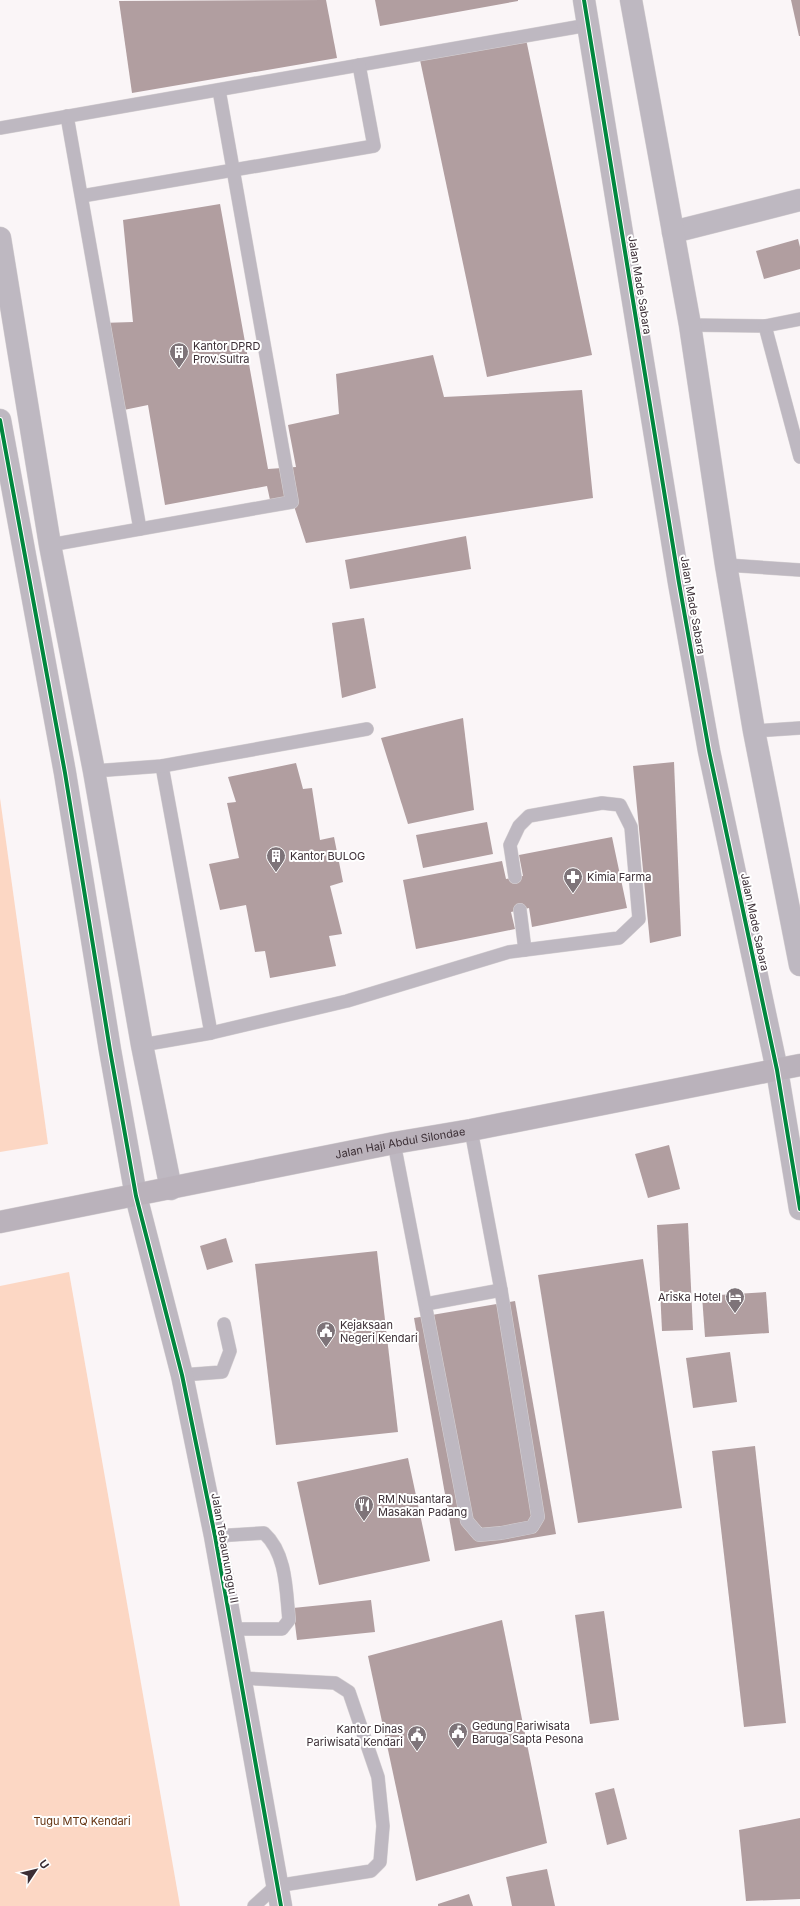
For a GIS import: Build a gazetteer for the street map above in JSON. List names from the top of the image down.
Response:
{
  "streets": {
    "highway": ["Jalan Haji Abdul Silondae"],
    "street": ["Jalan Made Sabara", "Jalan Tebaununggu II"]
  },
  "crossings": [
    ["Jalan Made Sabara", "Jalan Haji Abdul Silondae"],
    ["Jalan Haji Abdul Silondae", "Jalan Tebaununggu II"]
  ],
  "parks": ["Tugu MTQ Kendari"],
  "places": {
    "building": ["Kantor DPRD Prov.Sultra", "Kantor BULOG"],
    "pharmacy": ["Kimia Farma"],
    "hotel": ["Ariska Hotel"],
    "public building": ["Kejaksaan Negeri Kendari", "Gedung Pariwisata Baruga Sapta Pesona", "Kantor Dinas Pariwisata Kendari"],
    "restaurant": ["RM Nusantara Masakan Padang"]
  },
  "north": "top right"
}
